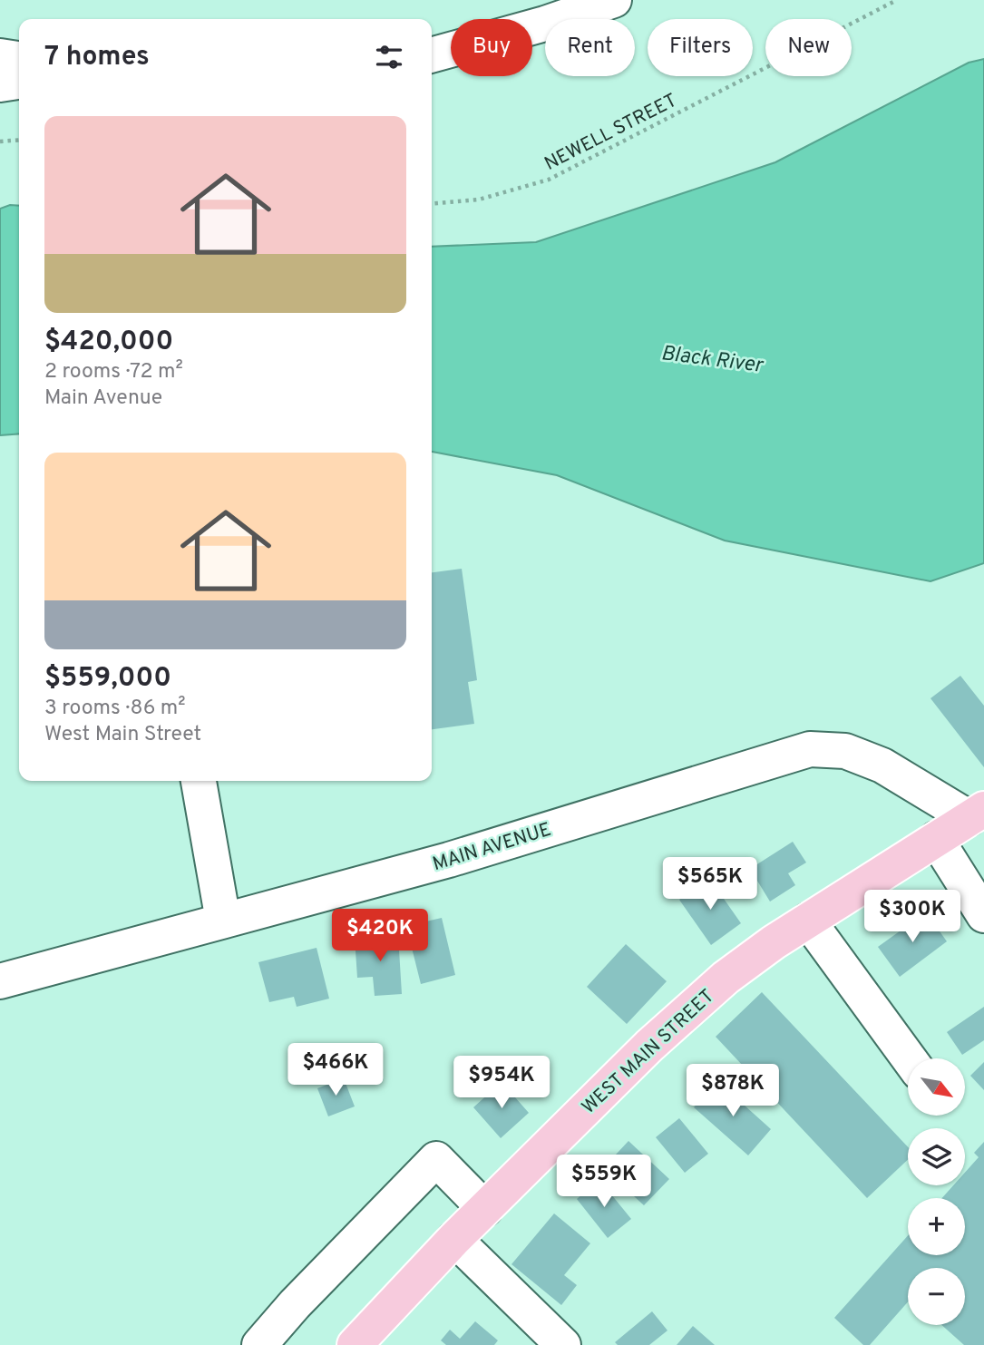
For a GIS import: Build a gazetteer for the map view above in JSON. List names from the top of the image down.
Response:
{
  "streets": {
    "main road": ["WEST MAIN STREET"],
    "street": ["MAIN AVENUE"],
    "path": ["NEWELL STREET"]
  },
  "crossings": [
    ["MAIN AVENUE", "WEST MAIN STREET"]
  ],
  "water": ["Black River"],
  "north": "bottom right",
  "page": {
    "chip": [
      "Buy",
      "Rent",
      "Filters",
      "New"
    ],
    "heading": "7 homes",
    "list": [
      {
        "name": "$420,000",
        "note": "2 rooms · 72 m² · Main Avenue"
      },
      {
        "name": "$559,000",
        "note": "3 rooms · 86 m² · West Main Street"
      }
    ],
    "price": [
      "$565K",
      "$300K",
      "$420K",
      "$466K",
      "$954K",
      "$878K",
      "$559K"
    ],
    "map_buttons": ["+", "−"]
  }
}
